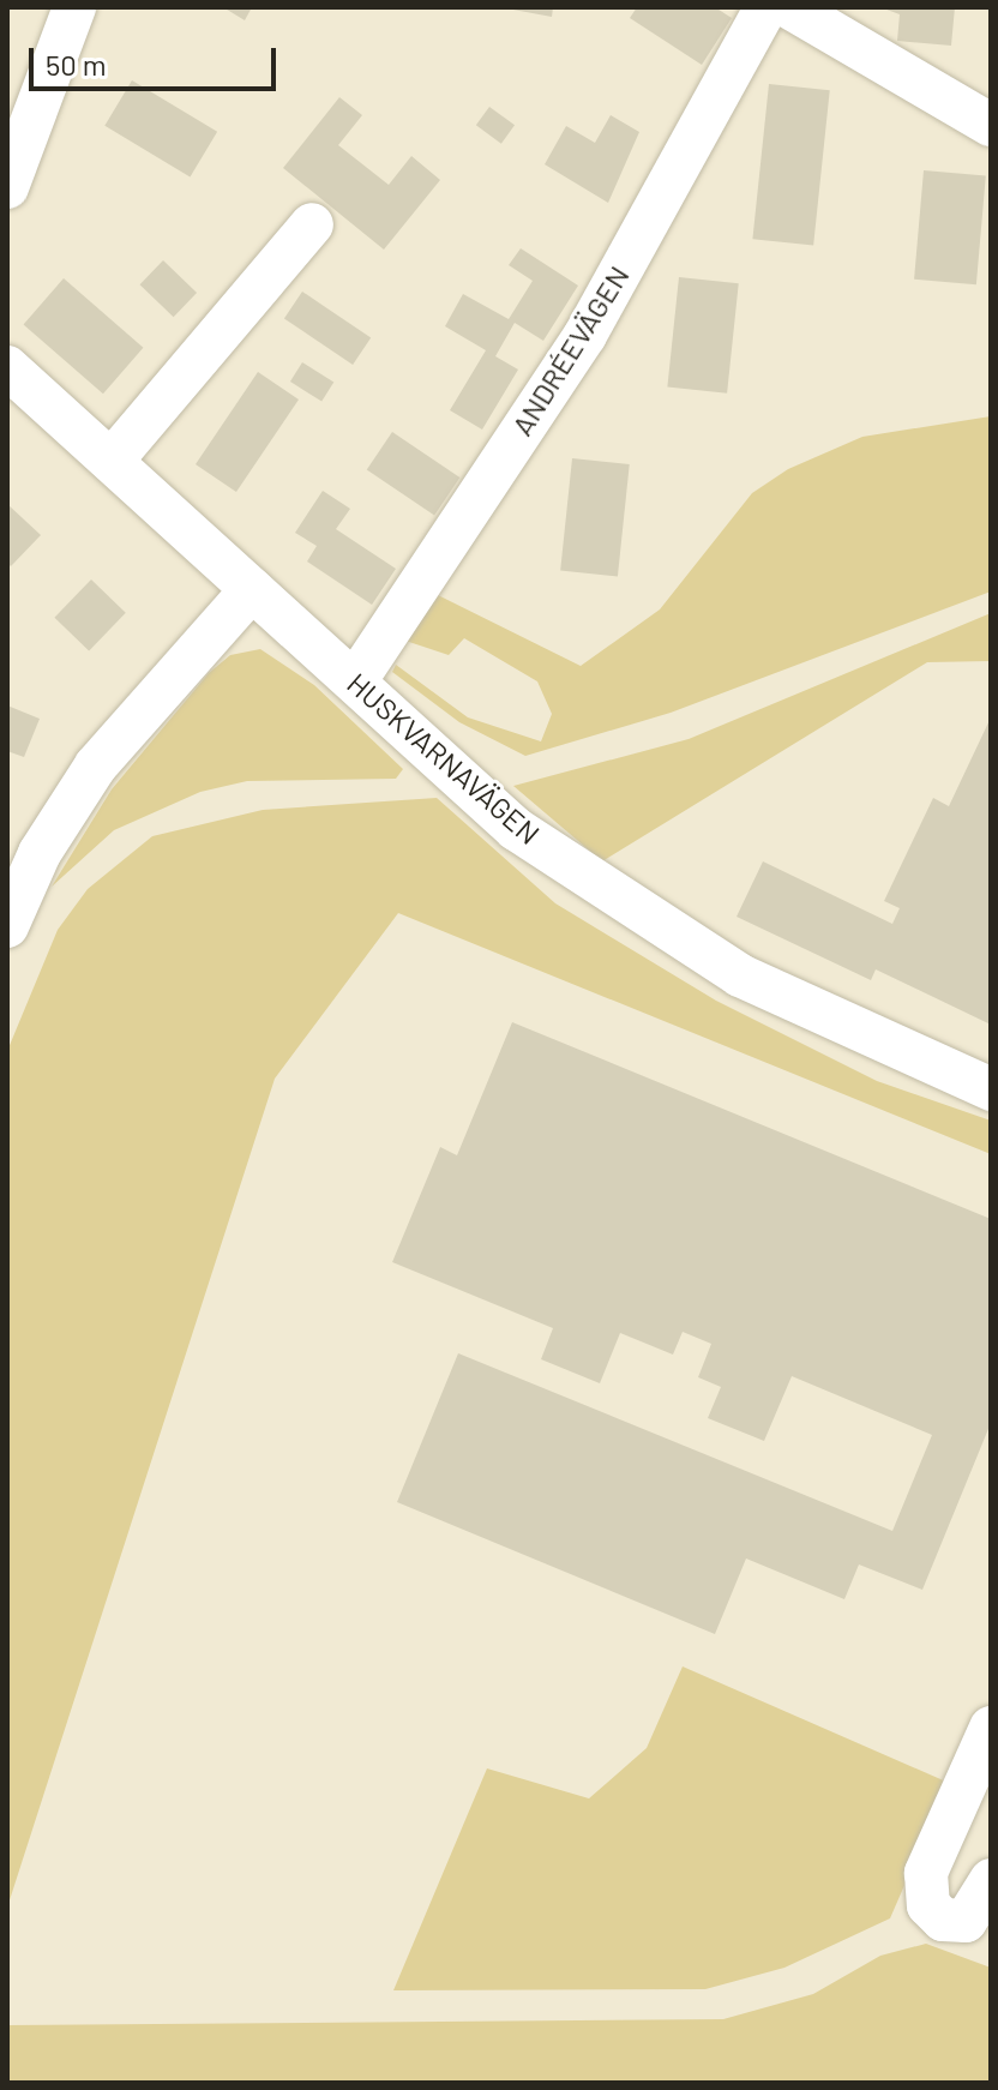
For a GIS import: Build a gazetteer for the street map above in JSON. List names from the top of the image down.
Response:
{
  "streets": {
    "street": ["ANDRÉEVÄGEN", "HUSKVARNAVÄGEN"]
  },
  "crossings": [
    ["ANDRÉEVÄGEN", "HUSKVARNAVÄGEN"]
  ],
  "scale_bar": "50 m"
}
